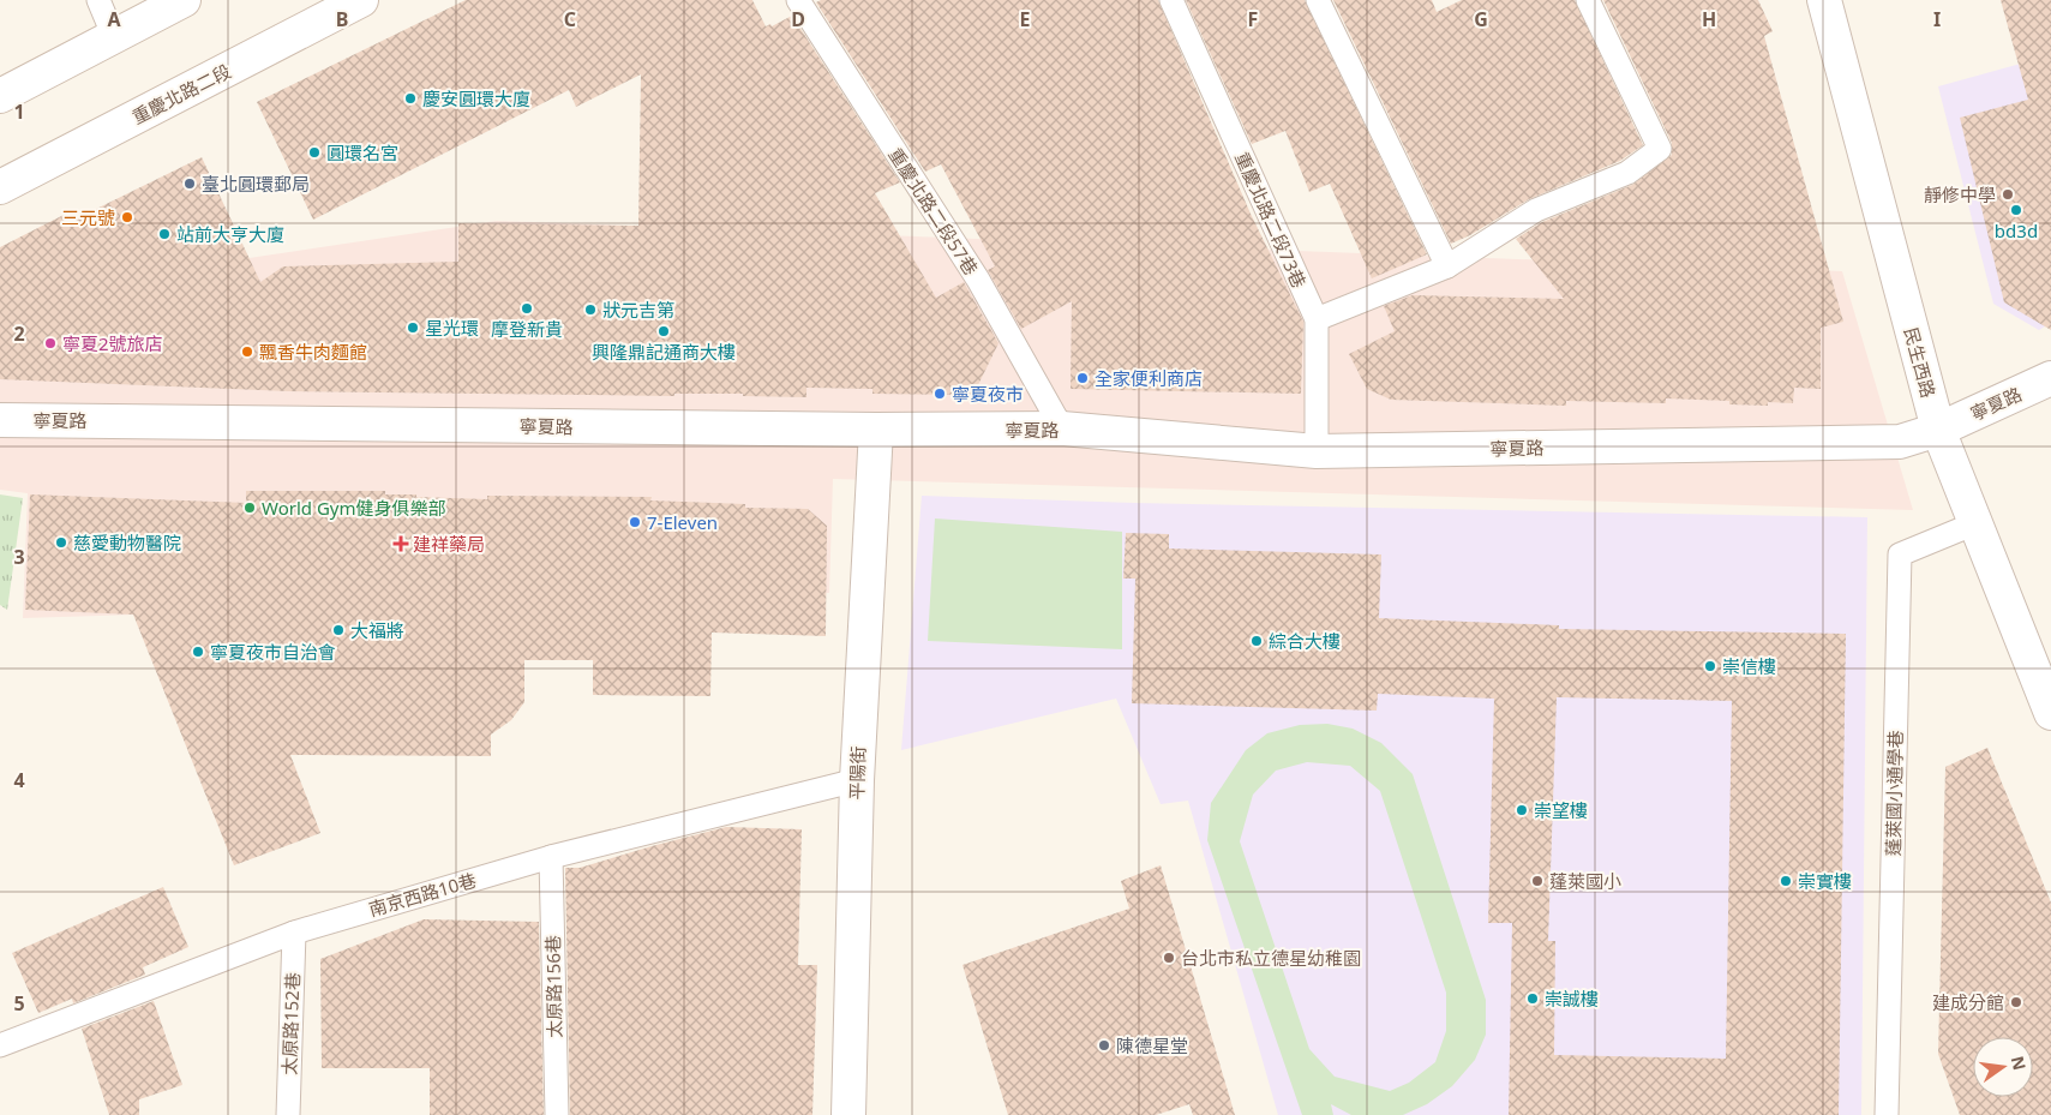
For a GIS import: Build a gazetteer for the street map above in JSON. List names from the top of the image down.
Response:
{
  "streets": {
    "street": [
      "重慶北路二段",
      "民生西路",
      "寧夏路",
      "平陽街"
    ],
    "lane": [
      "重慶北路二段57巷",
      "重慶北路二段73巷",
      "蓬萊國小通學巷",
      "南京西路10巷",
      "太原路156巷",
      "太原路152巷"
    ]
  },
  "crossings": [
    ["重慶北路二段57巷", "寧夏路"],
    ["重慶北路二段73巷", "寧夏路"],
    ["民生西路", "寧夏路"],
    ["民生西路", "蓬萊國小通學巷"],
    ["寧夏路", "平陽街"],
    ["平陽街", "南京西路10巷"],
    ["南京西路10巷", "太原路156巷"],
    ["南京西路10巷", "太原路152巷"]
  ],
  "places": {
    "other": [
      "慶安圓環大廈",
      "圓環名宮",
      "臺北圓環郵局",
      "靜修中學",
      "bd3d",
      "三元號",
      "站前大亨大廈",
      "摩登新貴",
      "狀元吉第",
      "星光環",
      "興隆鼎記通商大樓",
      "寧夏2號旅店",
      "飄香牛肉麵館",
      "全家便利商店",
      "寧夏夜市",
      "World Gym健身俱樂部",
      "7-Eleven",
      "慈愛動物醫院",
      "大福將",
      "綜合大樓",
      "寧夏夜市自治會",
      "崇信樓",
      "崇望樓",
      "蓬萊國小",
      "崇實樓",
      "台北市私立德星幼稚園",
      "崇誠樓",
      "建成分館",
      "陳德星堂"
    ],
    "health": ["建祥藥局"]
  },
  "north": "right",
  "grid": {
    "columns": [
      "A",
      "B",
      "C",
      "D",
      "E",
      "F",
      "G",
      "H",
      "I"
    ],
    "rows": [
      "1",
      "2",
      "3",
      "4",
      "5"
    ]
  }
}
